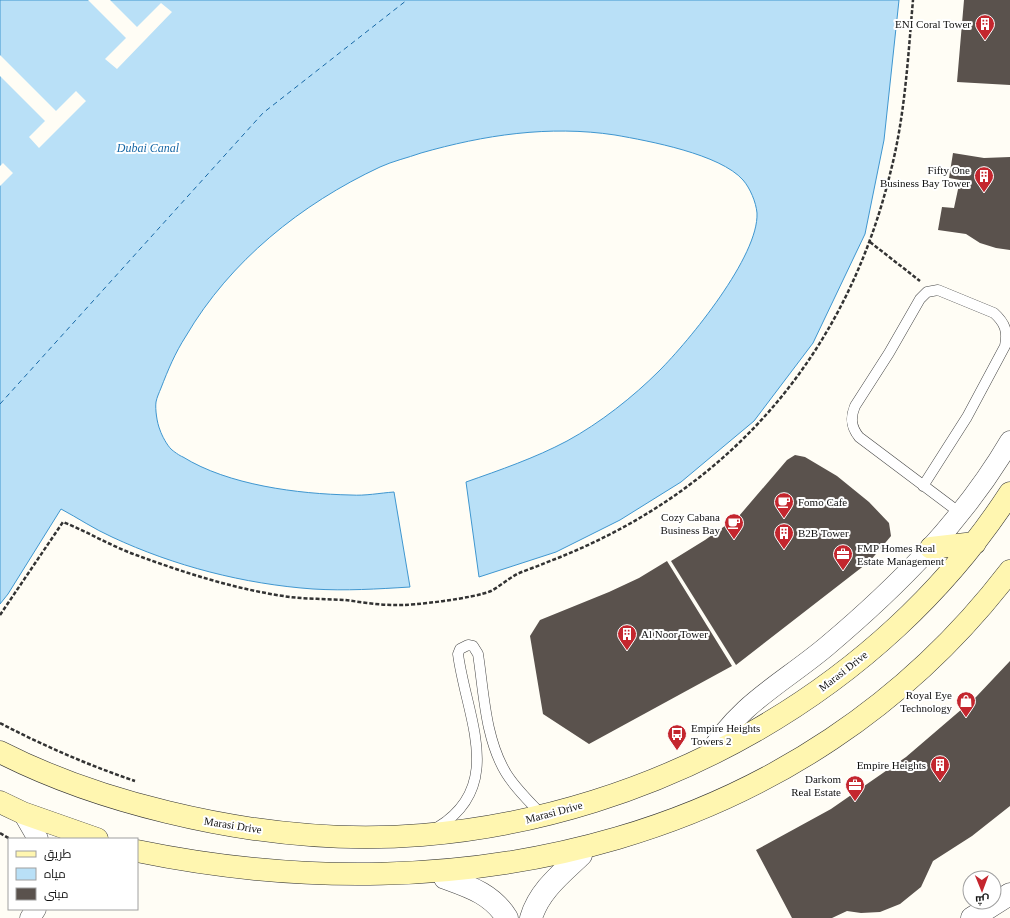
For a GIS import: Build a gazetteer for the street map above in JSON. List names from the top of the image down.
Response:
{
  "streets": {
    "main road": ["Marasi Drive"]
  },
  "water": ["Dubai Canal"],
  "places": {
    "building": [
      "ENI Coral Tower",
      "Fifty One Business Bay Tower",
      "B2B Tower",
      "Al Noor Tower",
      "Empire Heights"
    ],
    "cafe": ["Fomo Cafe", "Cozy Cabana Business Bay"],
    "office": ["FMP Homes Real Estate Management", "Darkom Real Estate"],
    "shop": ["Royal Eye Technology"],
    "bus stop": ["Empire Heights Towers 2"]
  },
  "legend": ["طريق", "مياه", "مبنى"],
  "north": "bottom"
}
